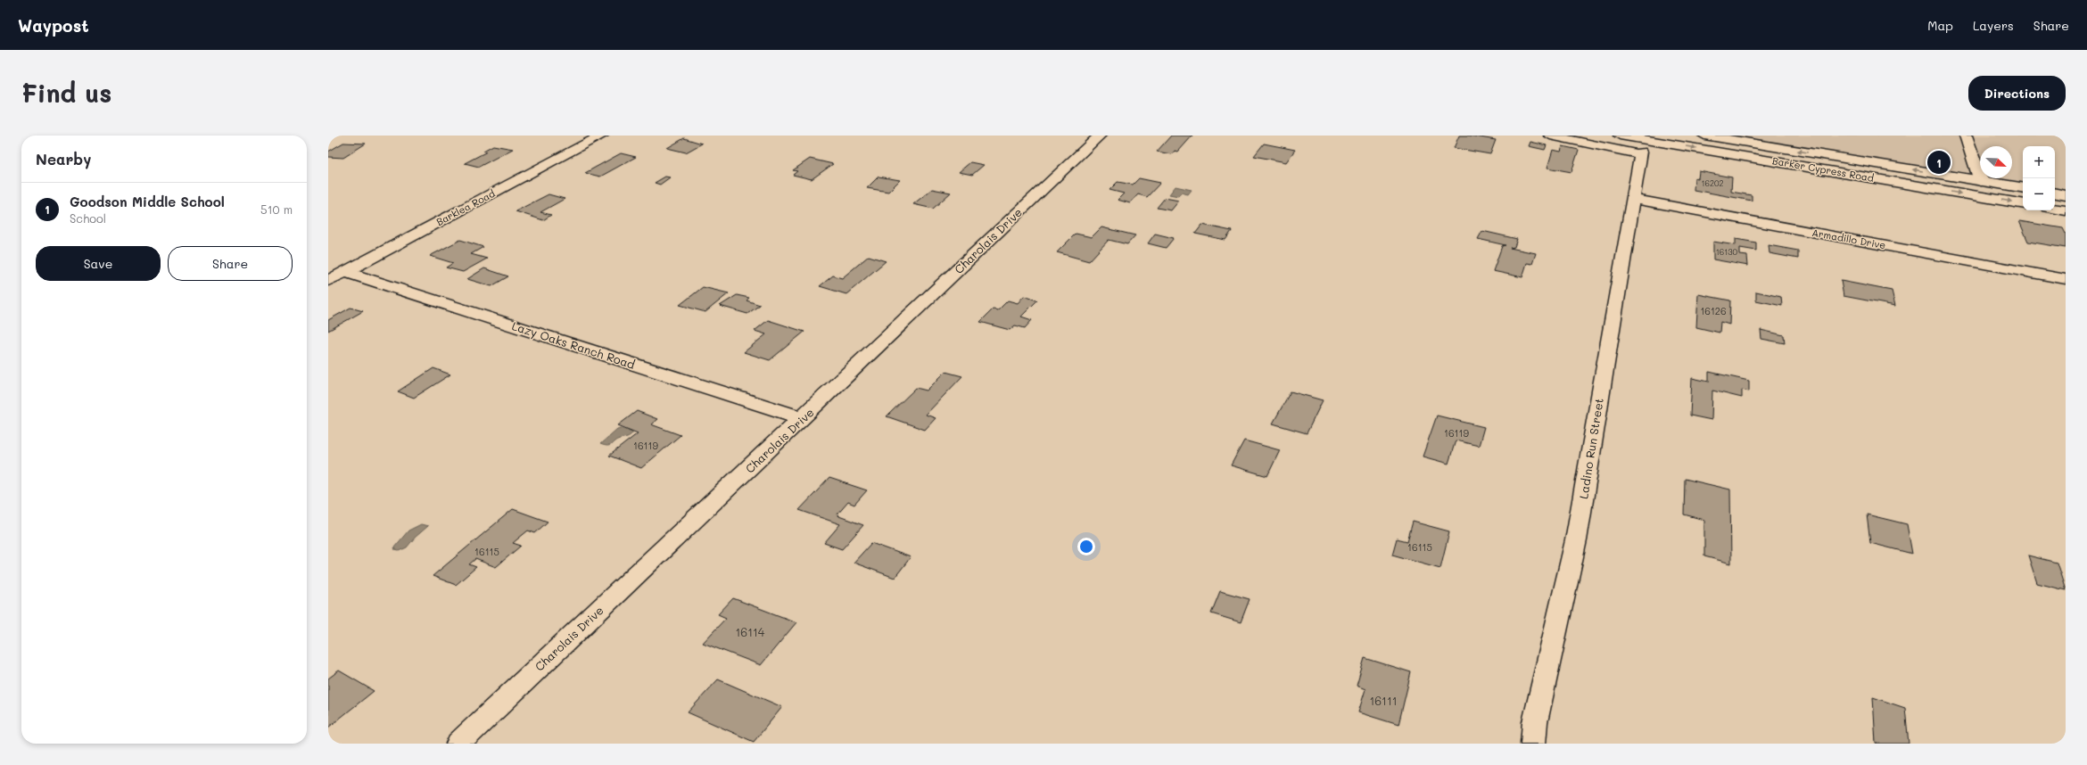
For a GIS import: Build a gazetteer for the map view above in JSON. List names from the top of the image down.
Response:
{
  "streets": {
    "main road": ["Barker Cypress Road"],
    "street": [
      "Barklea Road",
      "Armadillo Drive",
      "Charolais Drive",
      "Lazy Oaks Ranch Road",
      "Ladino Run Street"
    ]
  },
  "crossings": [
    ["Barklea Road", "Lazy Oaks Ranch Road"],
    ["Armadillo Drive", "Ladino Run Street"],
    ["Charolais Drive", "Lazy Oaks Ranch Road"]
  ],
  "house_numbers": [
    "16202",
    "16130",
    "16126",
    "16119",
    "16119",
    "16115",
    "16115",
    "16114",
    "16111"
  ],
  "north": "bottom right",
  "page": {
    "header": "Waypost",
    "nav": ["Map", "Layers", "Share"],
    "buttons": [
      "Directions",
      ["Save", "Share"]
    ],
    "title": "Find us",
    "heading": "Nearby",
    "map_buttons": ["+", "−"],
    "pins": "1",
    "list": [
      {
        "mark": "1",
        "name": "Goodson Middle School",
        "note": "School",
        "value": "510 m"
      }
    ]
  }
}
